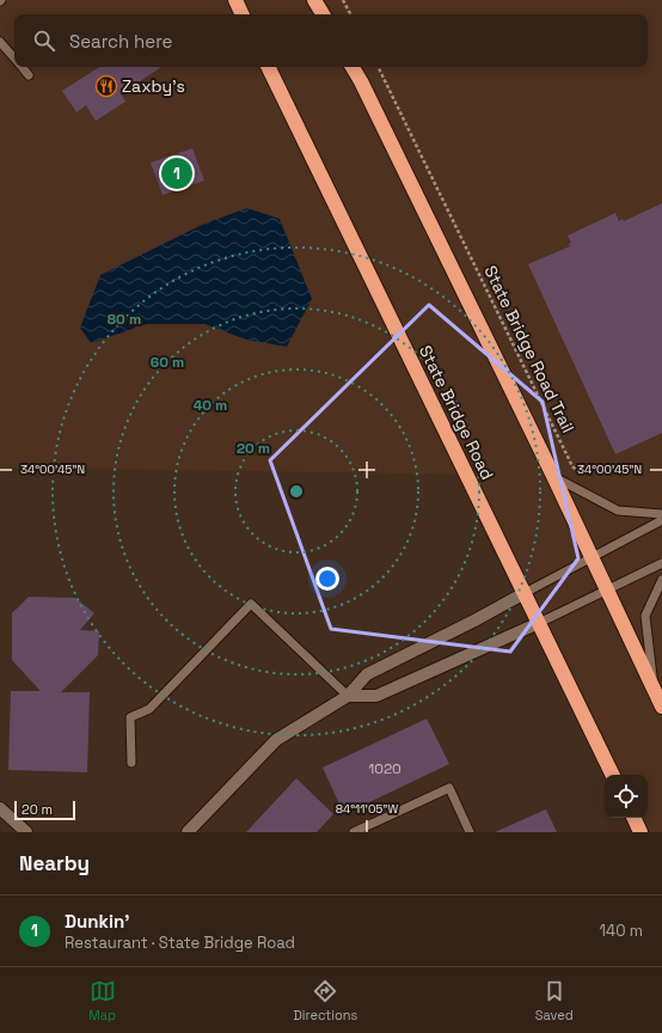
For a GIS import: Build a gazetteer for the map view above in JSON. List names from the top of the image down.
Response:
{
  "streets": {
    "highway": ["State Bridge Road"],
    "path": ["State Bridge Road Trail"]
  },
  "places": {
    "restaurant": ["Zaxby's"]
  },
  "house_numbers": ["1020"],
  "scale_bar": "20 m",
  "page": {
    "search": "Search here",
    "pins": "1",
    "scale": "20 m",
    "heading": "Nearby",
    "list": [
      {
        "mark": "1",
        "name": "Dunkin'",
        "note": "Restaurant · State Bridge Road",
        "value": "140 m"
      }
    ],
    "nav": ["Map", "Directions", "Saved"]
  },
  "coordinates": ["34°00'45\"N", "84°11'05\"W"],
  "rings": [
    "80 m",
    "60 m",
    "40 m",
    "20 m"
  ]
}
